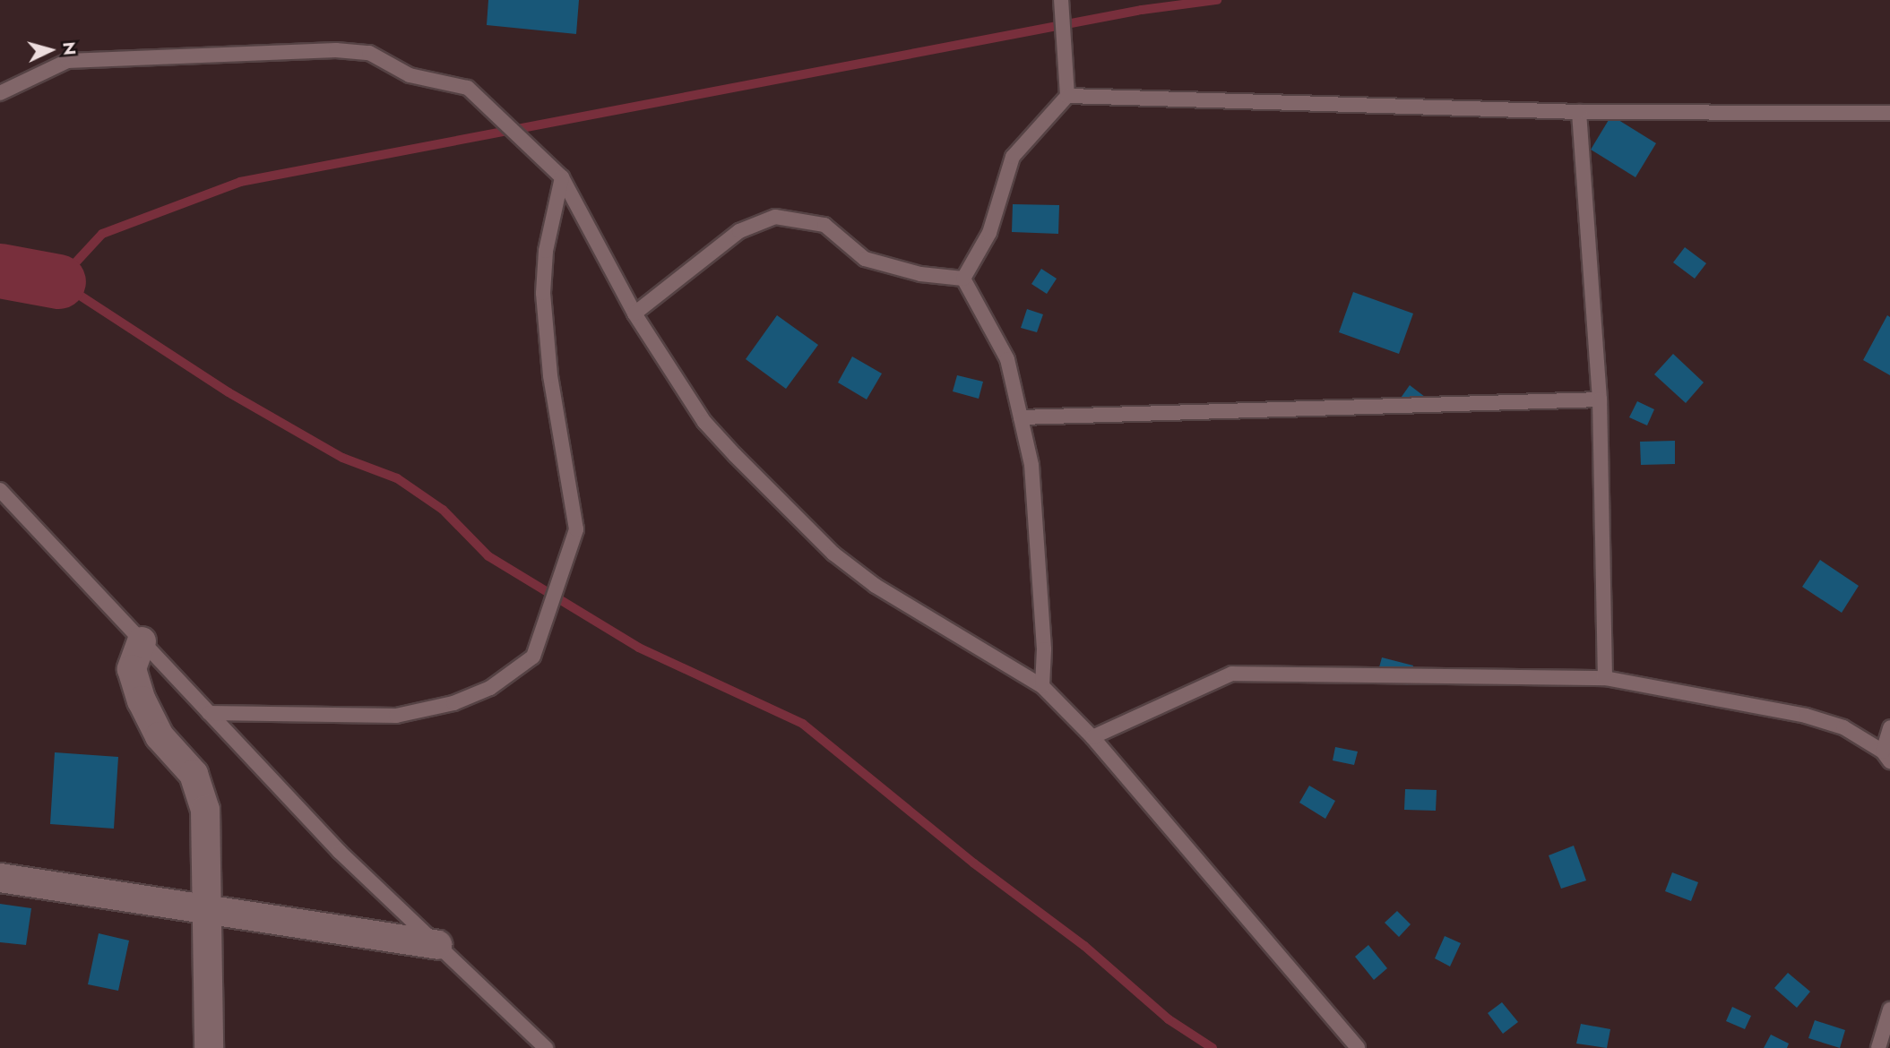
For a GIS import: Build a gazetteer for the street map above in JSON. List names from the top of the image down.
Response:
{
  "north": "right"
}
